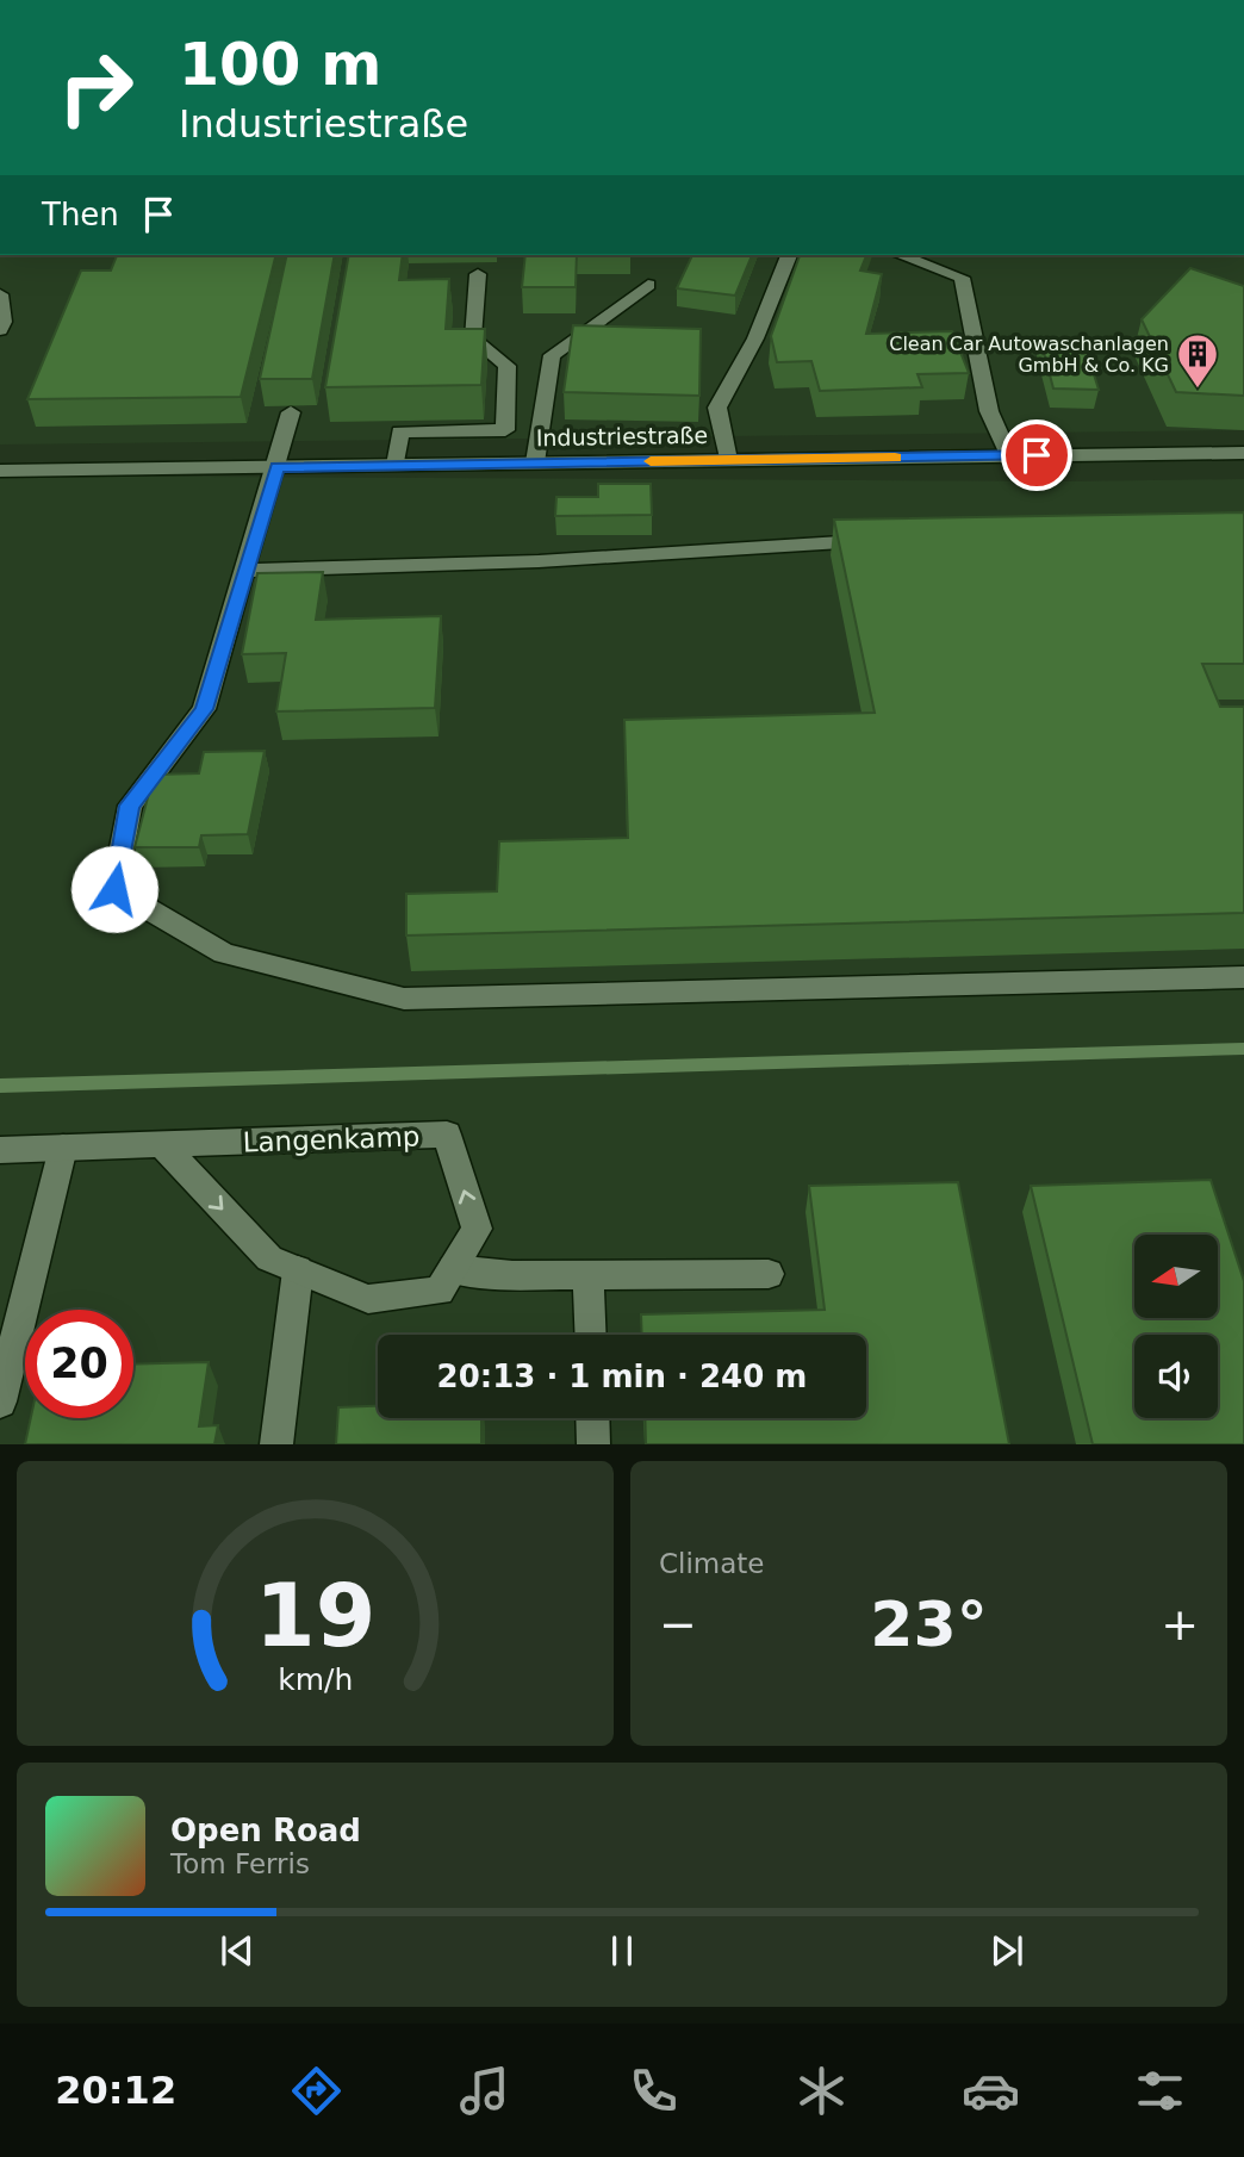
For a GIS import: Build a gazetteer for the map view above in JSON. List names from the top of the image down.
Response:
{
  "streets": {
    "street": ["Industriestraße", "Langenkamp"]
  },
  "places": {
    "building": ["Clean Car Autowaschanlagen GmbH & Co. KG"]
  },
  "north": "left",
  "page": {
    "turn": ["100 m", "Industriestraße"],
    "then": "Then",
    "limit": "20",
    "trip": "20:13 · 1 min · 240 m",
    "tile": "Climate",
    "heat": ["−", "23°", "+"],
    "song": ["Open Road", "Tom Ferris"],
    "tabs": "20:12",
    "gauge": ["19", "km/h"]
  }
}
